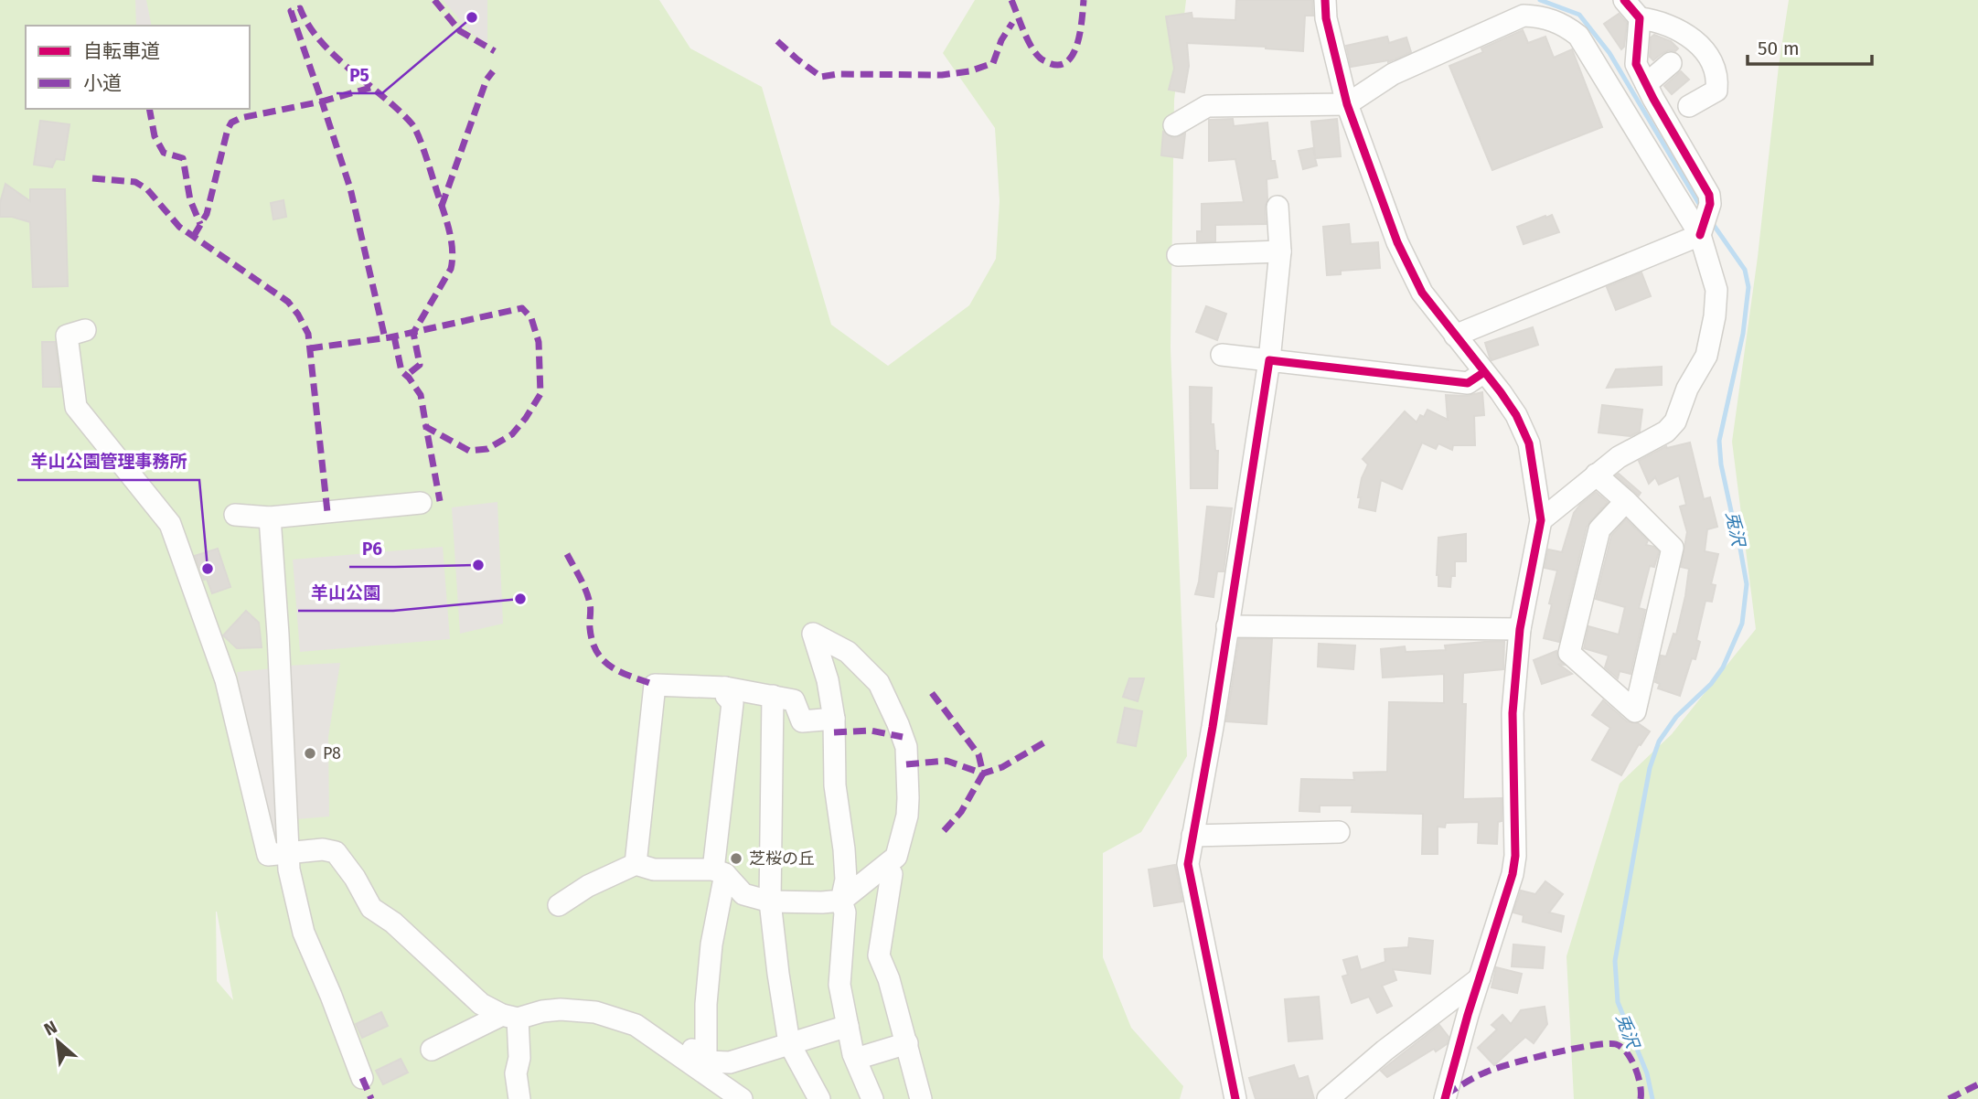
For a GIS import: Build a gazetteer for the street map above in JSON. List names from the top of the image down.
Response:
{
  "water": ["兎沢"],
  "places": [
    "P5",
    "P6",
    "羊山公園管理事務所",
    "羊山公園",
    "P8",
    "芝桜の丘"
  ],
  "legend": ["自転車道", "小道"],
  "scale_bar": "50 m",
  "north": "top left"
}
